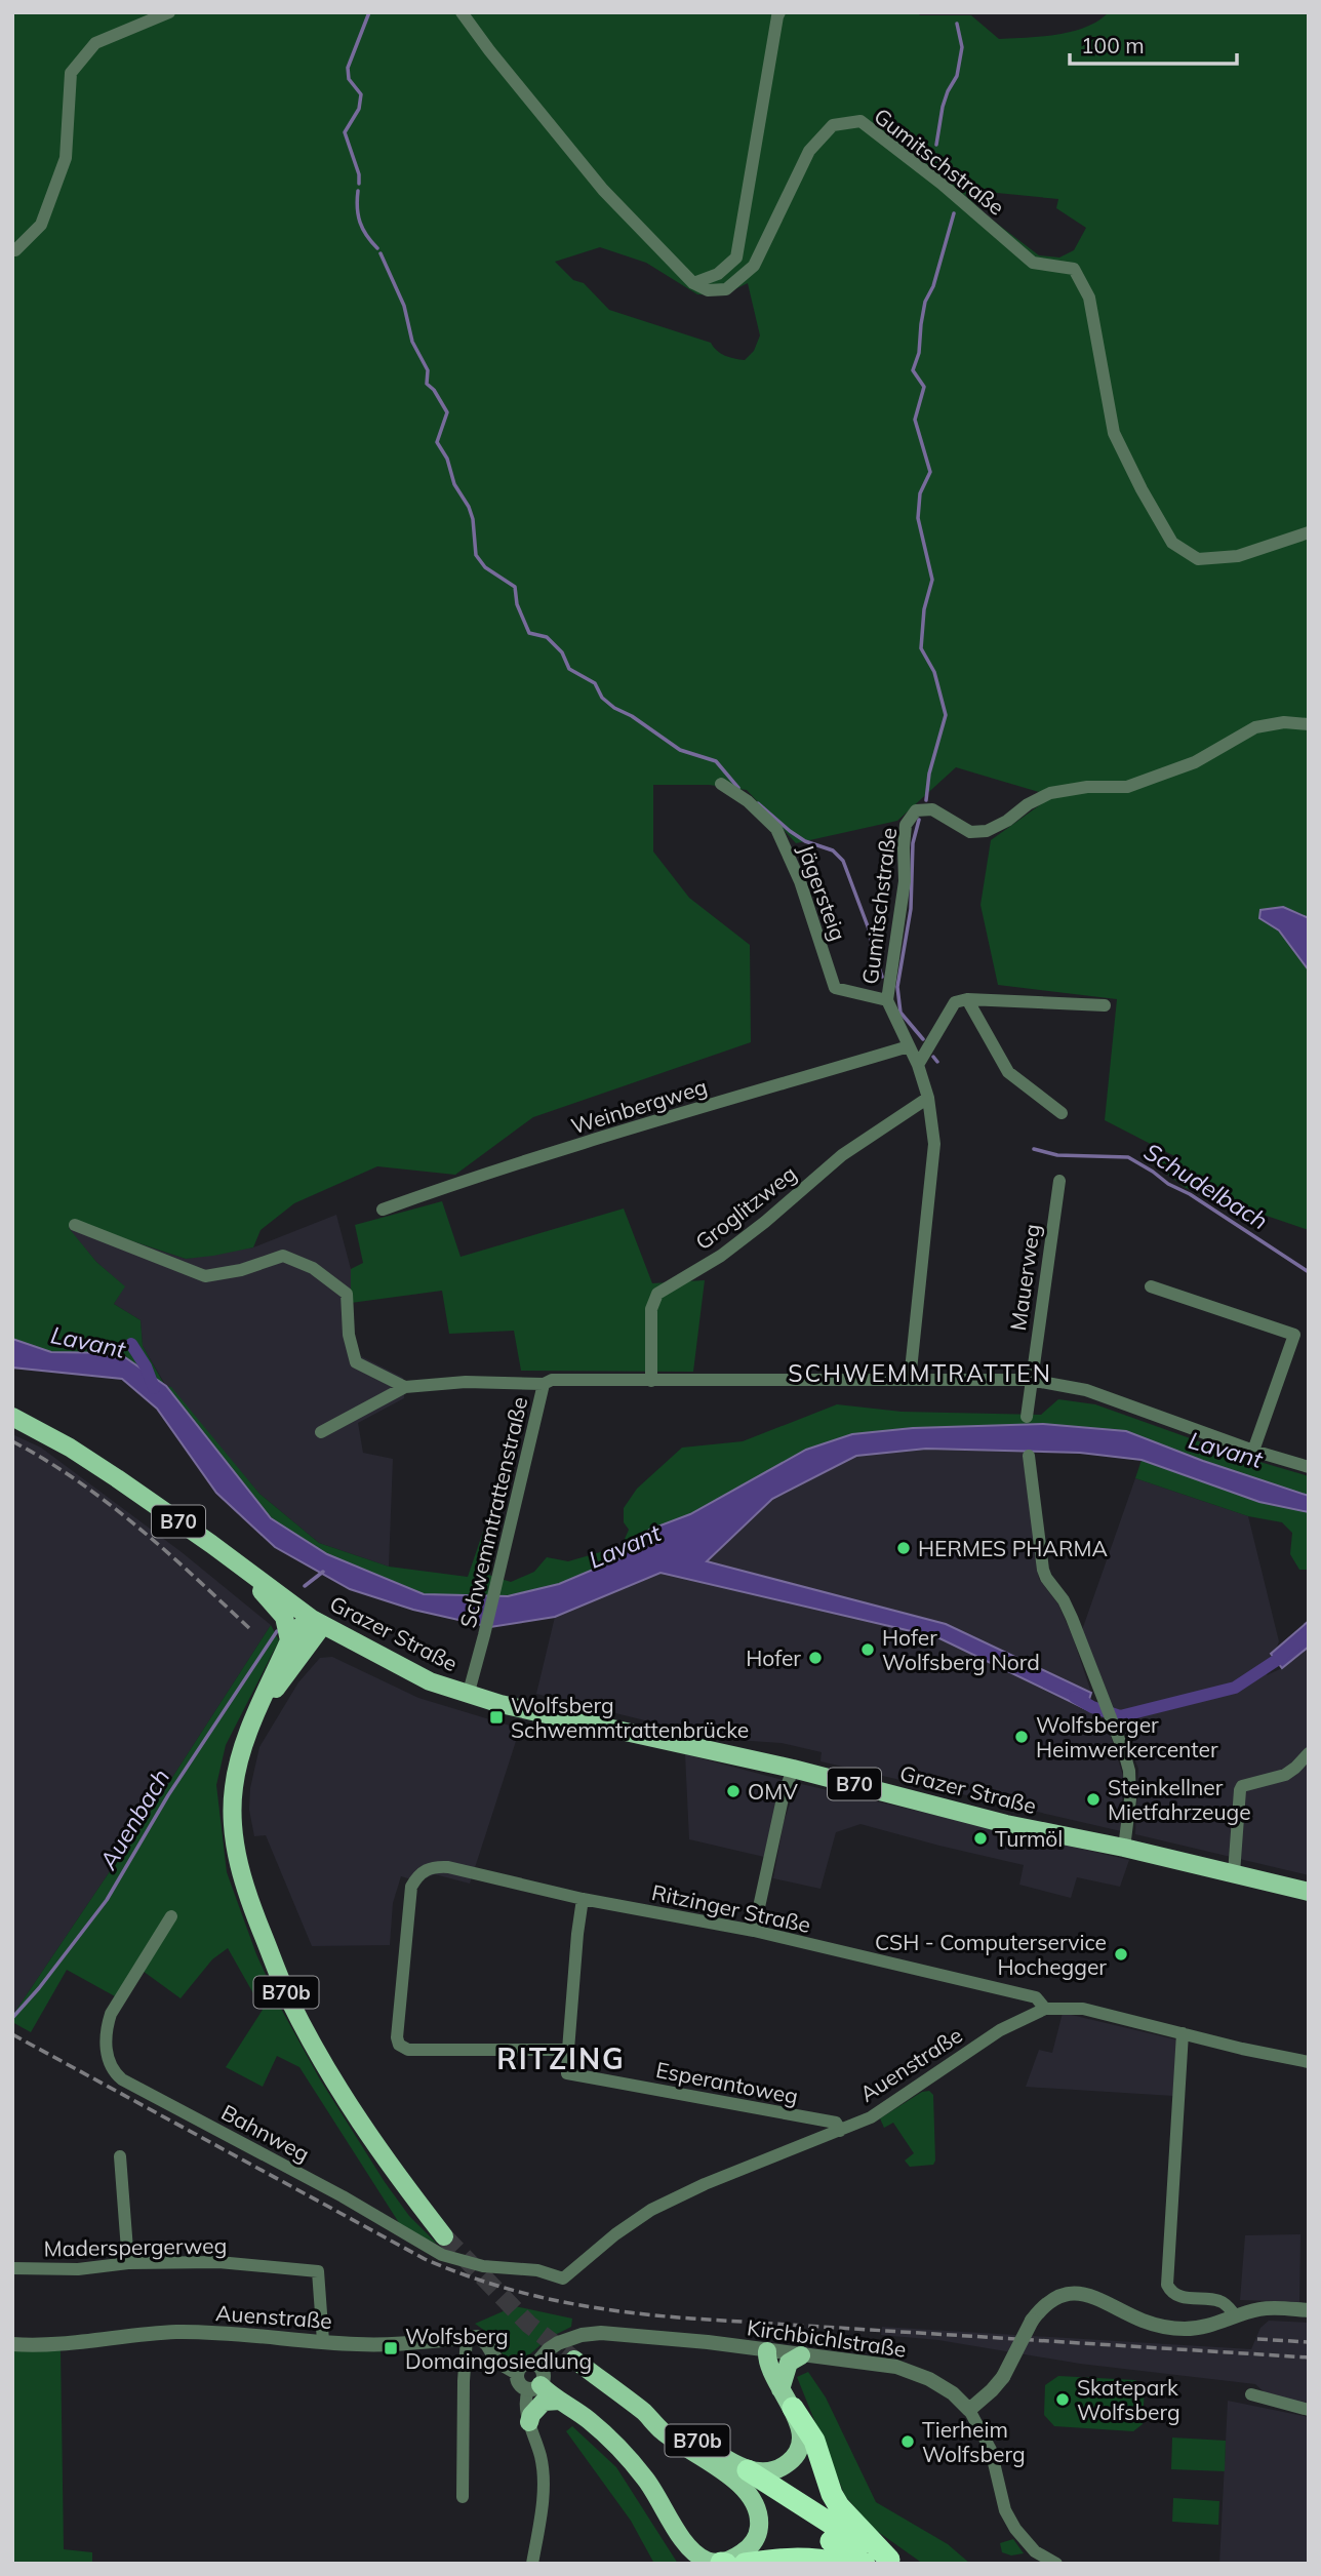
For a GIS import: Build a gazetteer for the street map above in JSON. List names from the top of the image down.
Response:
{
  "streets": {
    "main road": ["B70", "Grazer Straße", "B70b"],
    "street": [
      "Gumitschstraße",
      "Jägersteig",
      "Weinbergweg",
      "Groglitzweg",
      "Mauerweg",
      "Schwemmtrattenstraße",
      "Ritzinger Straße",
      "Auenstraße",
      "Esperantoweg",
      "Bahnweg",
      "Maderspergerweg",
      "Kirchbichlstraße"
    ]
  },
  "crossings": [
    ["Gumitschstraße", "Jägersteig"],
    ["Gumitschstraße", "Weinbergweg"],
    ["Gumitschstraße", "Groglitzweg"],
    ["Gumitschstraße", "Schwemmtrattenstraße"],
    ["Groglitzweg", "Schwemmtrattenstraße"],
    ["Mauerweg", "Schwemmtrattenstraße"],
    ["Schwemmtrattenstraße", "Grazer Straße"],
    ["Grazer Straße", "B70b"],
    ["Ritzinger Straße", "Auenstraße"],
    ["Ritzinger Straße", "Esperantoweg"],
    ["Auenstraße", "Esperantoweg"],
    ["Auenstraße", "Bahnweg"],
    ["Auenstraße", "Maderspergerweg"]
  ],
  "districts": ["SCHWEMMTRATTEN", "RITZING"],
  "water": ["Schudelbach", "Lavant", "Auenbach"],
  "places": {
    "other": [
      "HERMES PHARMA",
      "Hofer Wolfsberg Nord",
      "Hofer",
      "Wolfsberger Heimwerkercenter",
      "OMV",
      "Steinkellner Mietfahrzeuge",
      "Turmöl",
      "CSH - Computerservice Hochegger",
      "Skatepark Wolfsberg",
      "Tierheim Wolfsberg"
    ],
    "transit": ["Wolfsberg Schwemmtrattenbrücke", "Wolfsberg Domaingosiedlung"]
  },
  "scale_bar": "100 m"
}
